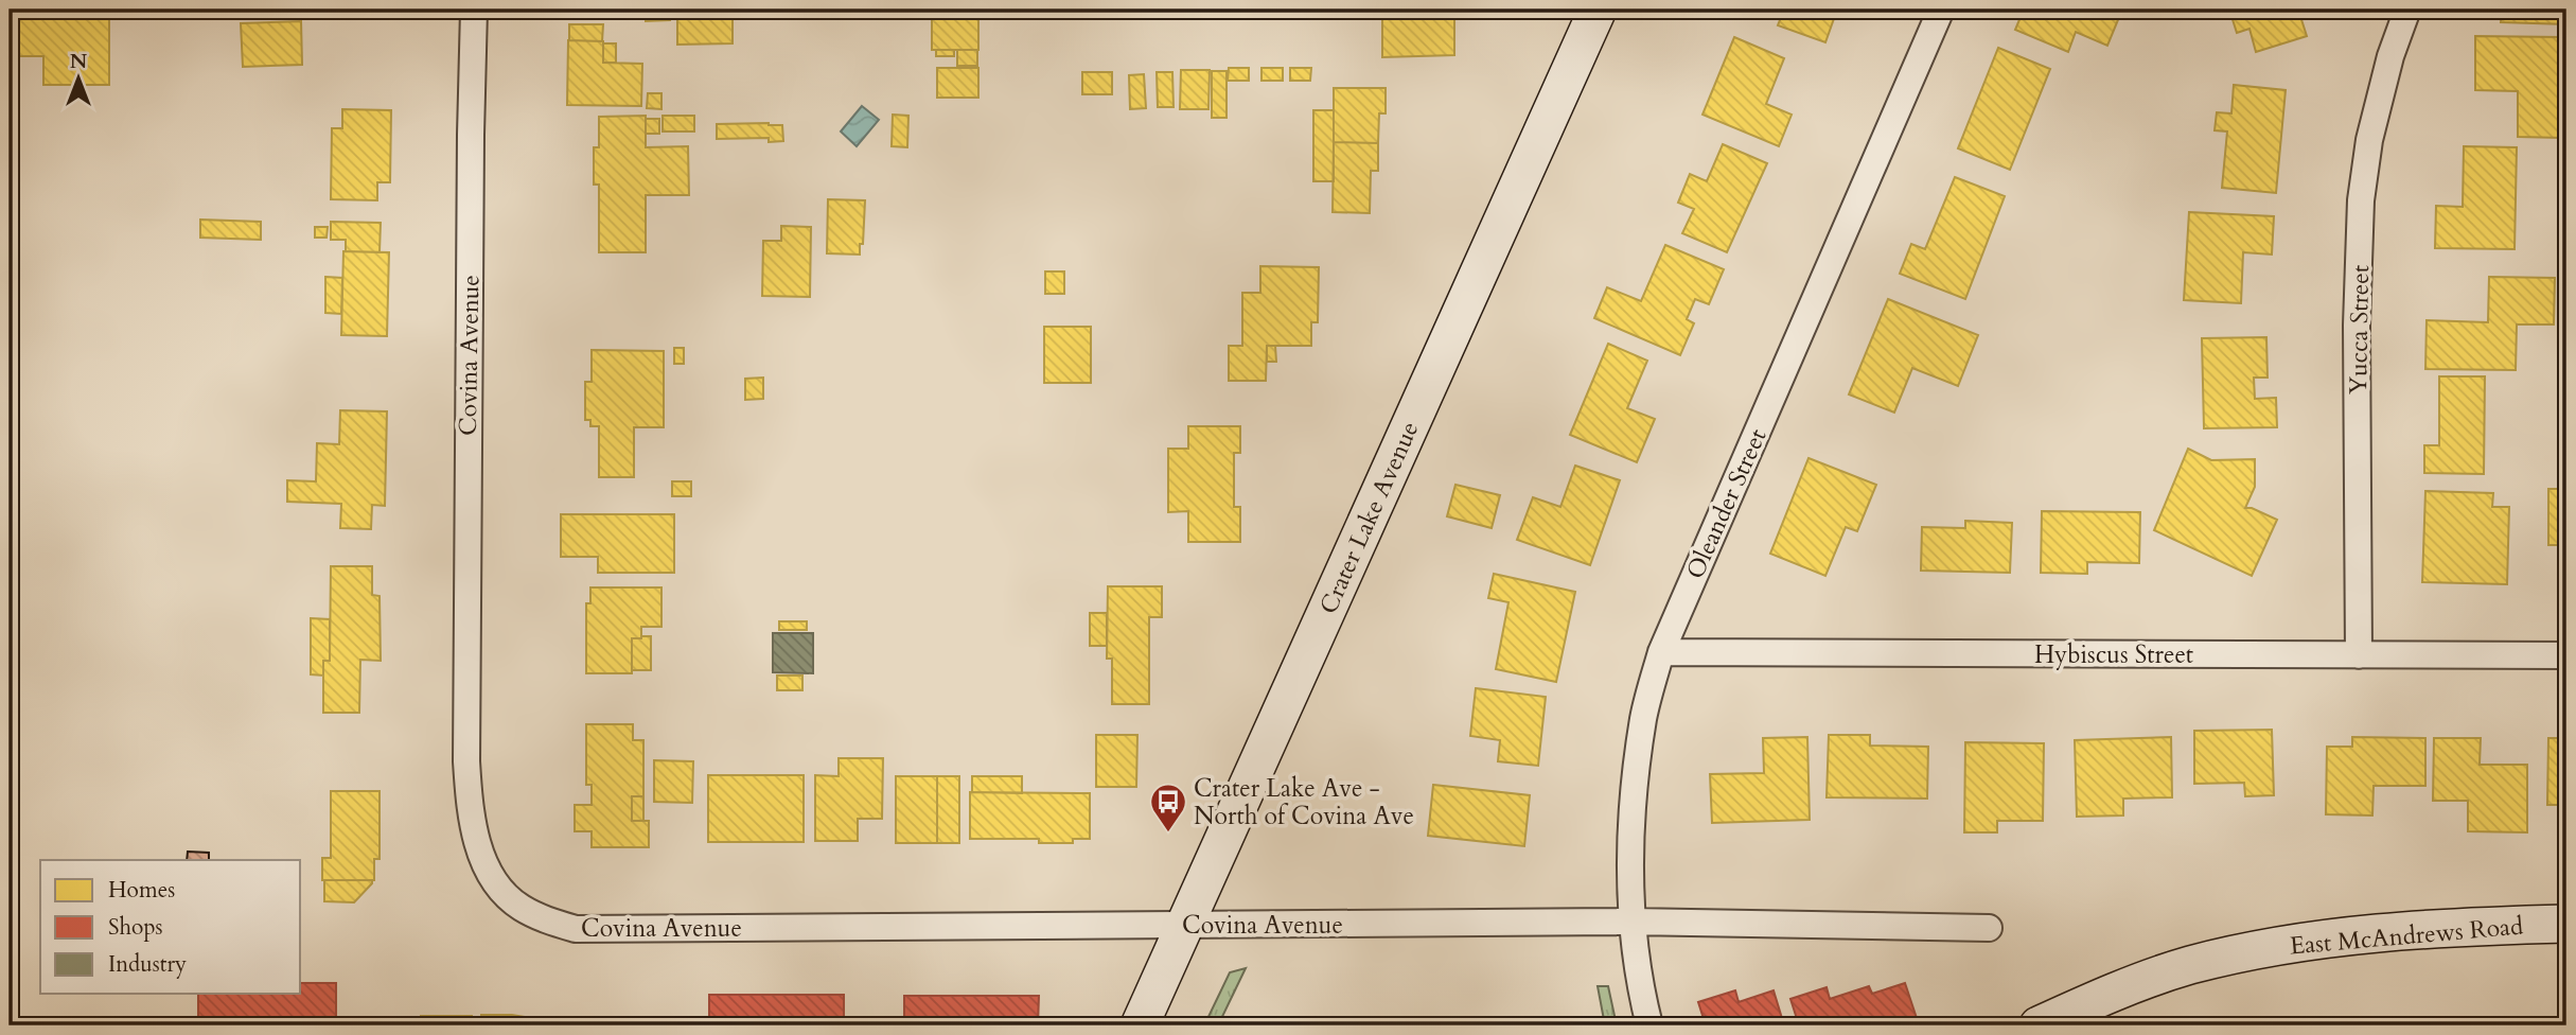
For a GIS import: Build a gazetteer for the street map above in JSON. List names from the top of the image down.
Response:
{
  "streets": {
    "main road": ["Crater Lake Avenue", "East McAndrews Road"],
    "street": [
      "Yucca Street",
      "Covina Avenue",
      "Oleander Street",
      "Hybiscus Street"
    ]
  },
  "crossings": [
    ["Yucca Street", "Hybiscus Street"],
    ["Covina Avenue", "Oleander Street"],
    ["Covina Avenue", "Crater Lake Avenue"],
    ["Oleander Street", "Hybiscus Street"]
  ],
  "places": {
    "bus stop": ["Crater Lake Ave - North of Covina Ave"]
  },
  "legend": ["Homes", "Shops", "Industry"],
  "north": "top"
}
